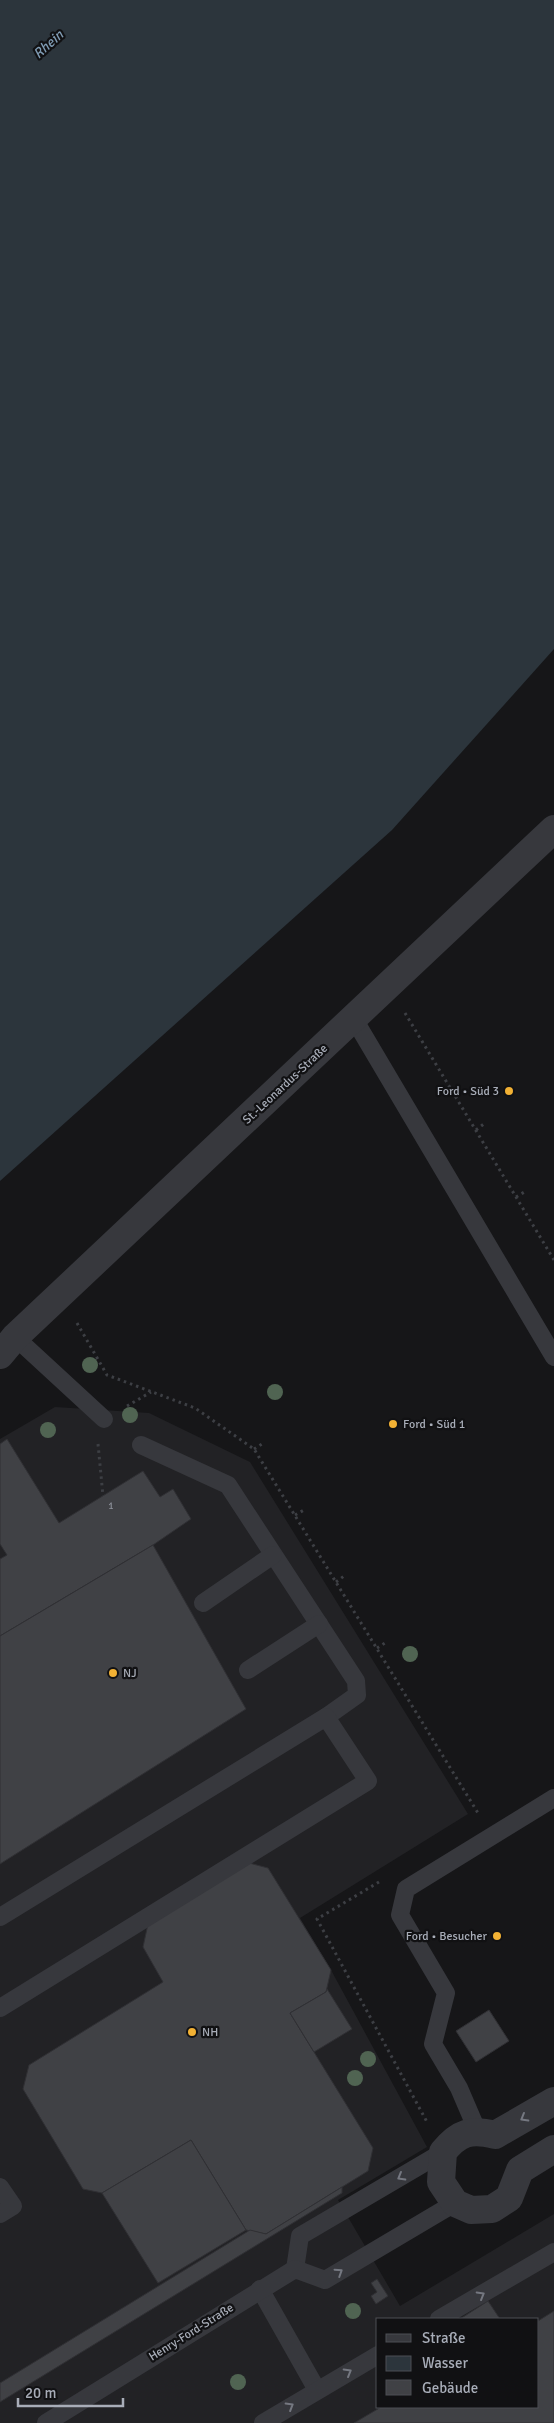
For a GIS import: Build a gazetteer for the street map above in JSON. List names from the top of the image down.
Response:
{
  "streets": {
    "street": ["St.-Leonardus-Straße"],
    "lane": ["Henry-Ford-Straße"]
  },
  "water": ["Rhein"],
  "places": [
    "Ford • Süd 3",
    "Ford • Süd 1",
    "NJ",
    "Ford • Besucher",
    "NH"
  ],
  "house_numbers": ["1"],
  "legend": ["Straße", "Wasser", "Gebäude"],
  "scale_bar": "20 m"
}
